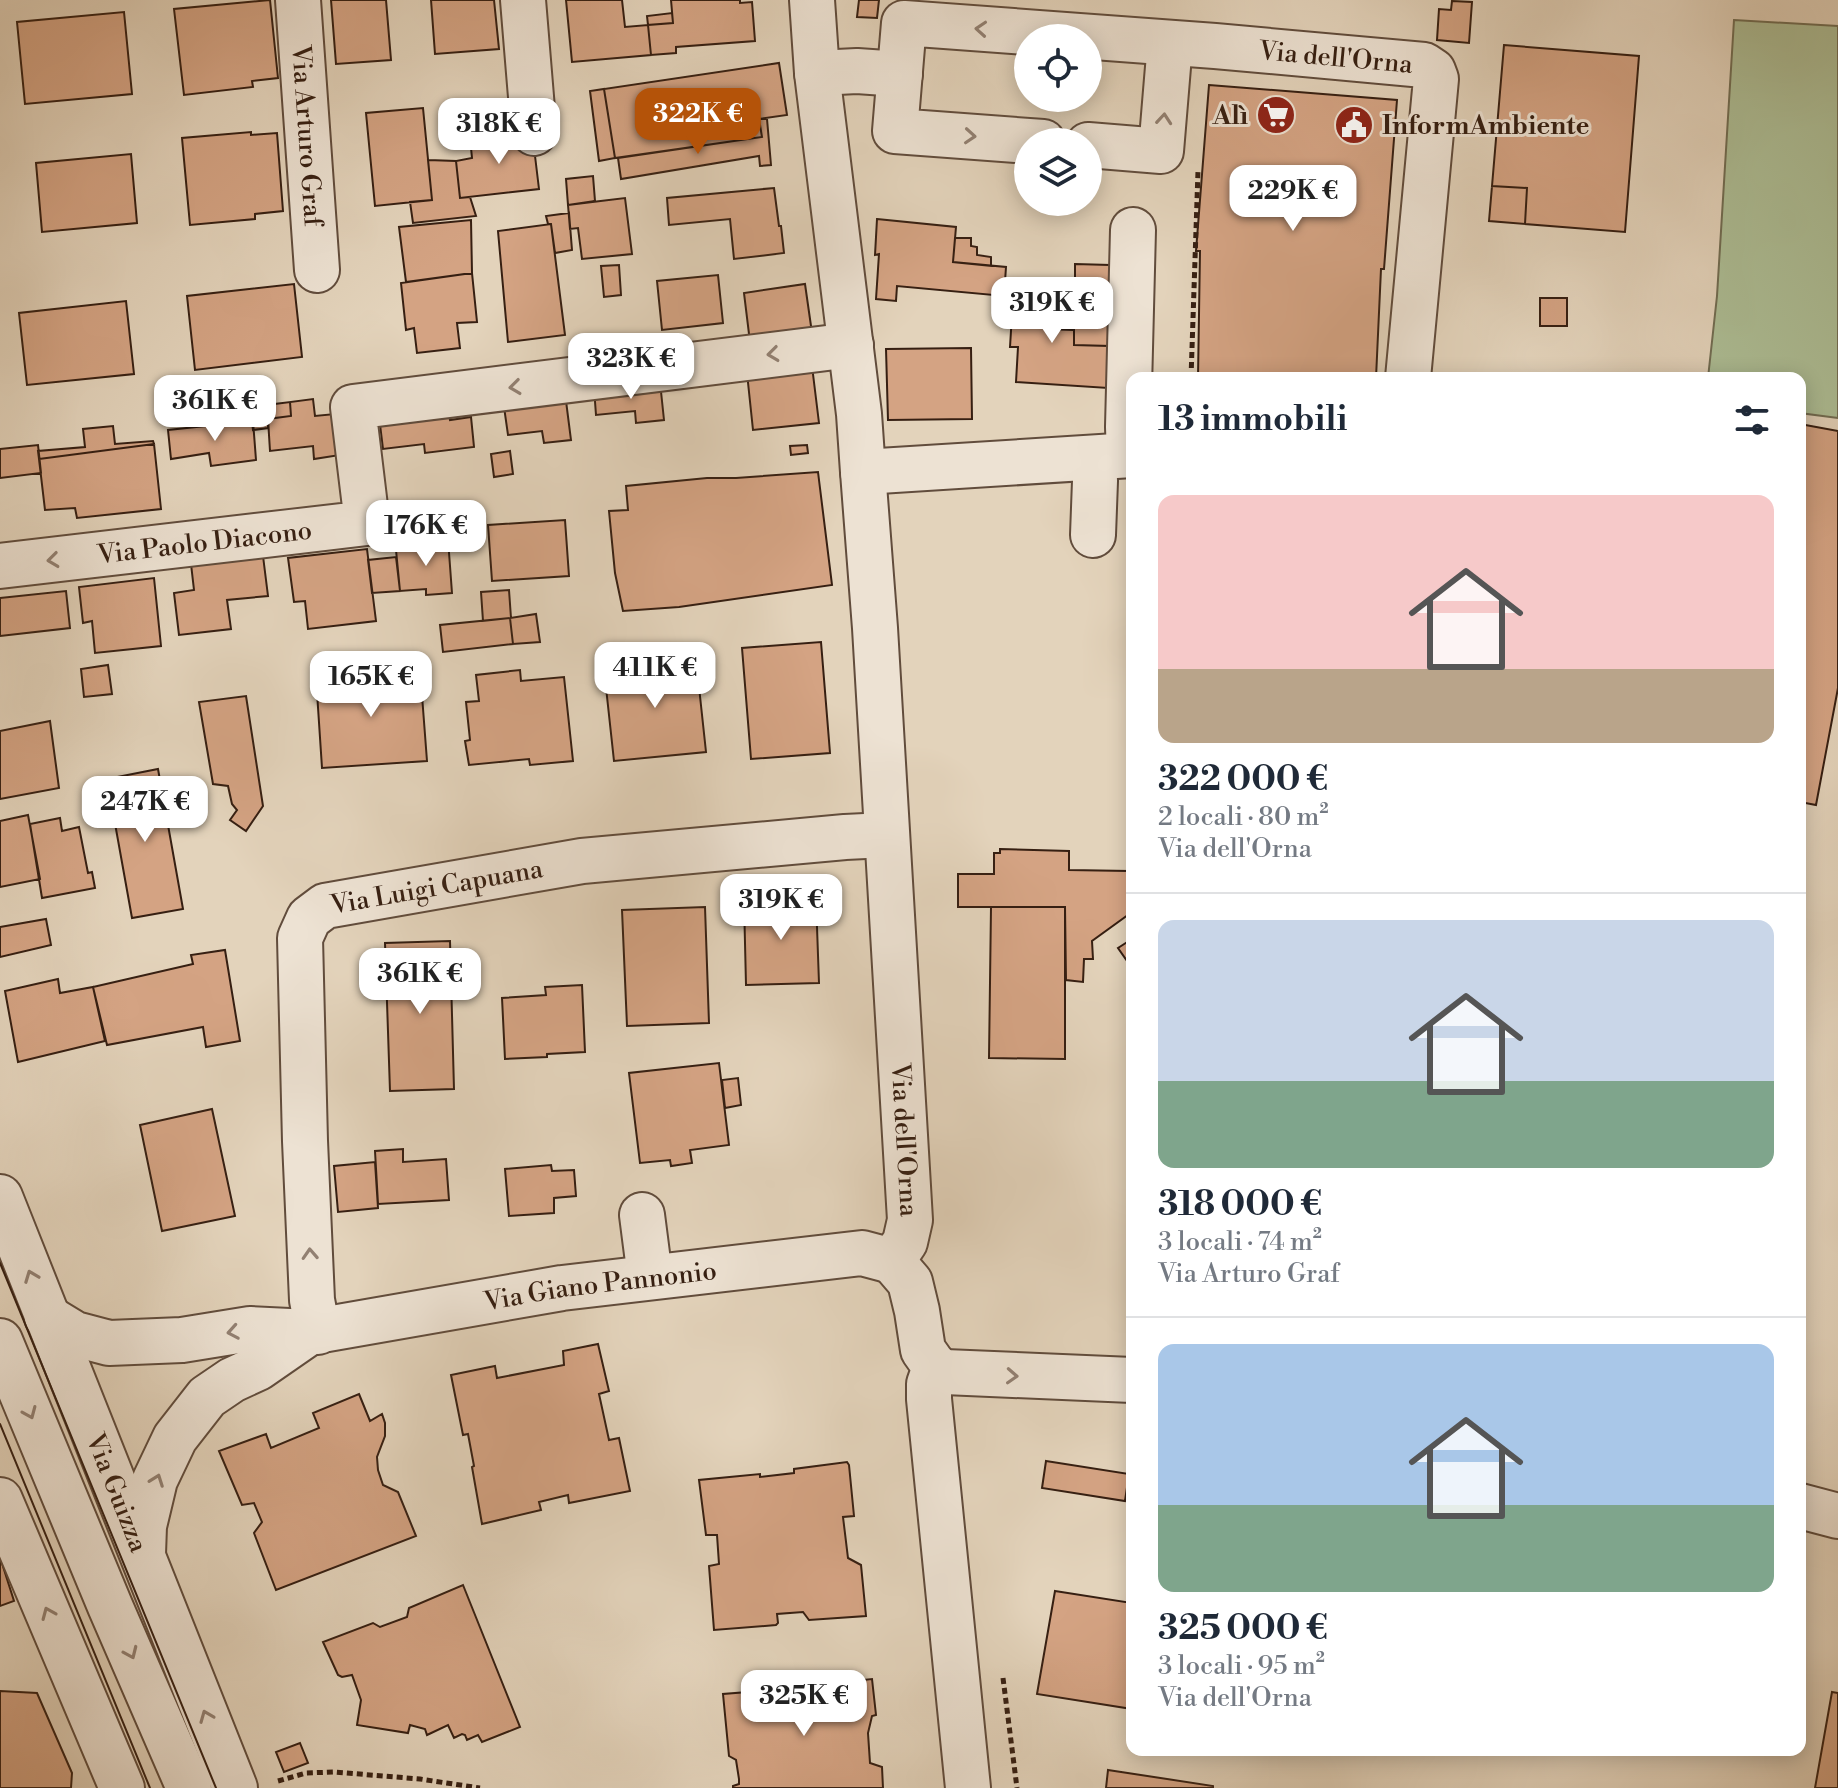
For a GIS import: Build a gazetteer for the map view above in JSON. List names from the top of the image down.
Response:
{
  "streets": {
    "street": [
      "Via dell'Orna",
      "Via Arturo Graf",
      "Via Paolo Diacono",
      "Via Luigi Capuana",
      "Via Giano Pannonio",
      "Via Guizza"
    ]
  },
  "crossings": [
    ["Via dell'Orna", "Via Paolo Diacono"],
    ["Via dell'Orna", "Via Luigi Capuana"],
    ["Via dell'Orna", "Via Giano Pannonio"],
    ["Via Luigi Capuana", "Via Giano Pannonio"],
    ["Via Giano Pannonio", "Via Guizza"]
  ],
  "one_way": ["Via Paolo Diacono"],
  "places": {
    "supermarket": ["Alì"],
    "public building": ["InformAmbiente"]
  },
  "page": {
    "price": [
      "322K €",
      "318K €",
      "229K €",
      "319K €",
      "323K €",
      "361K €",
      "176K €",
      "411K €",
      "165K €",
      "247K €",
      "319K €",
      "361K €",
      "325K €"
    ],
    "heading": "13 immobili",
    "list": [
      {
        "name": "322 000 €",
        "note": "2 locali · 80 m² · Via dell'Orna"
      },
      {
        "name": "318 000 €",
        "note": "3 locali · 74 m² · Via Arturo Graf"
      },
      {
        "name": "325 000 €",
        "note": "3 locali · 95 m² · Via dell'Orna"
      }
    ]
  }
}
